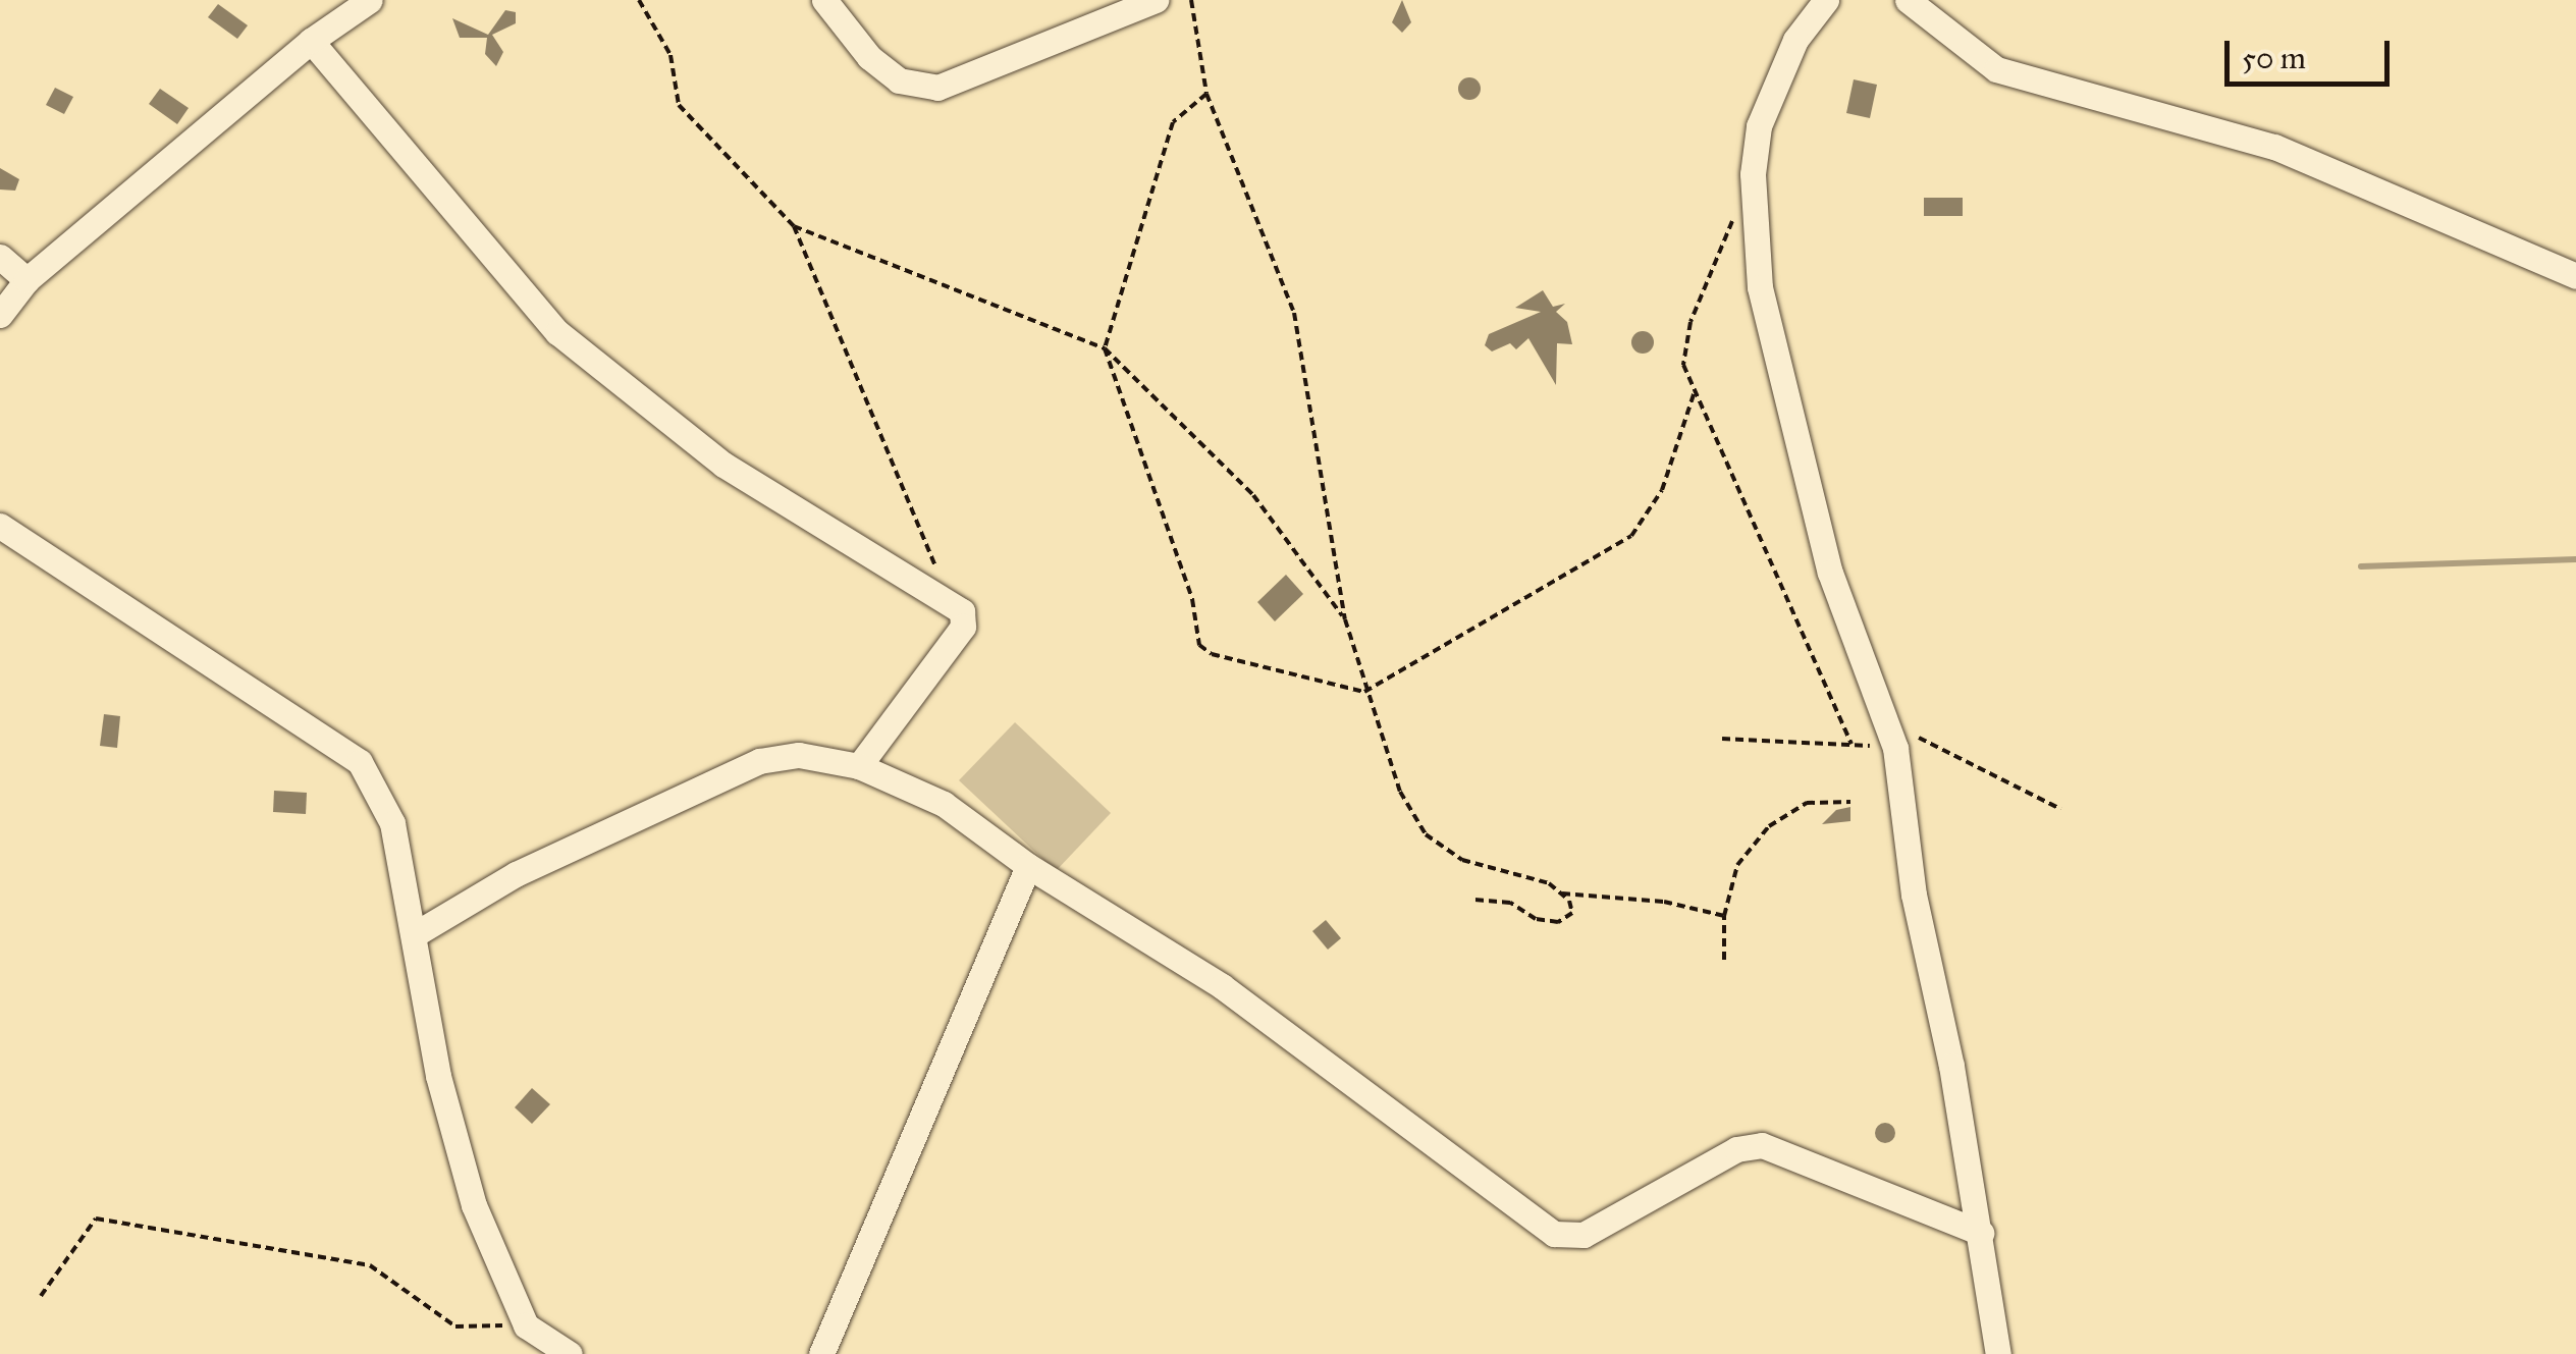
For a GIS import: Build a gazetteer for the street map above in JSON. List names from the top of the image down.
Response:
{
  "scale_bar": "50 m"
}
